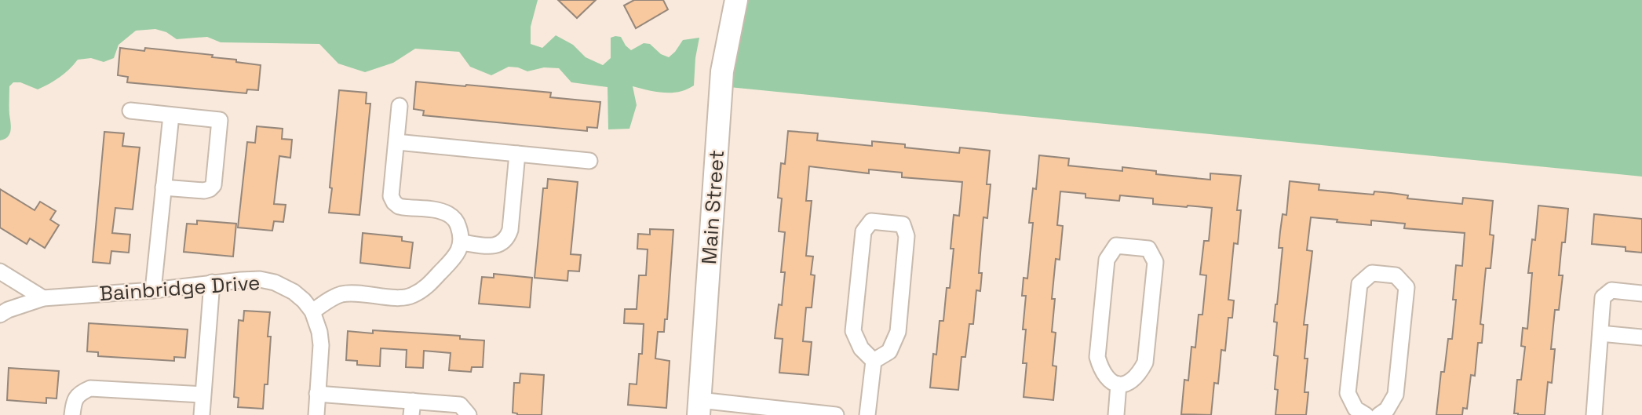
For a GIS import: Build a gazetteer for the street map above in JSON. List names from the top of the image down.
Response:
{
  "streets": {
    "main road": ["Main Street"],
    "street": ["Bainbridge Drive"]
  }
}
